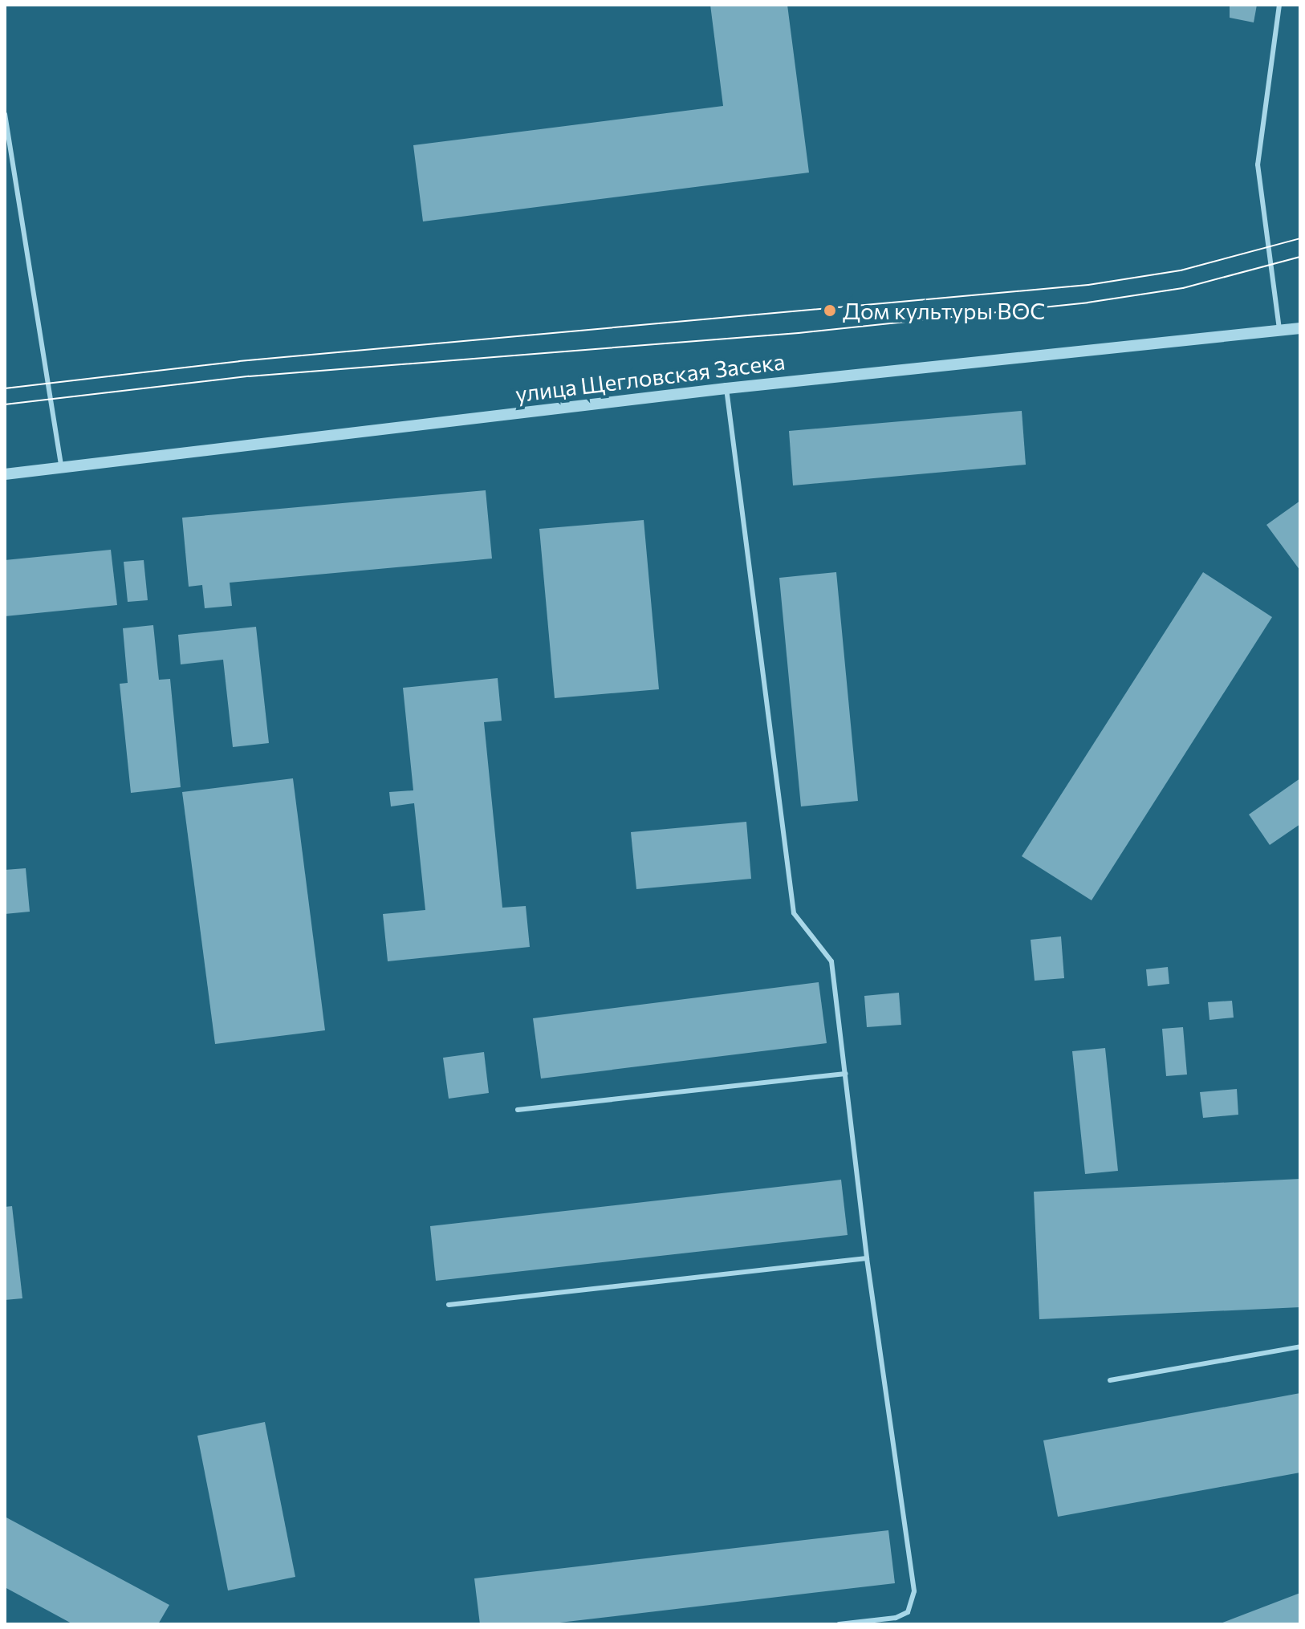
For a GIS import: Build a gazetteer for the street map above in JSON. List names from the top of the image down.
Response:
{
  "streets": {
    "street": ["улица Щегловская Засека"]
  },
  "places": ["Дом культуры ВОС"]
}
